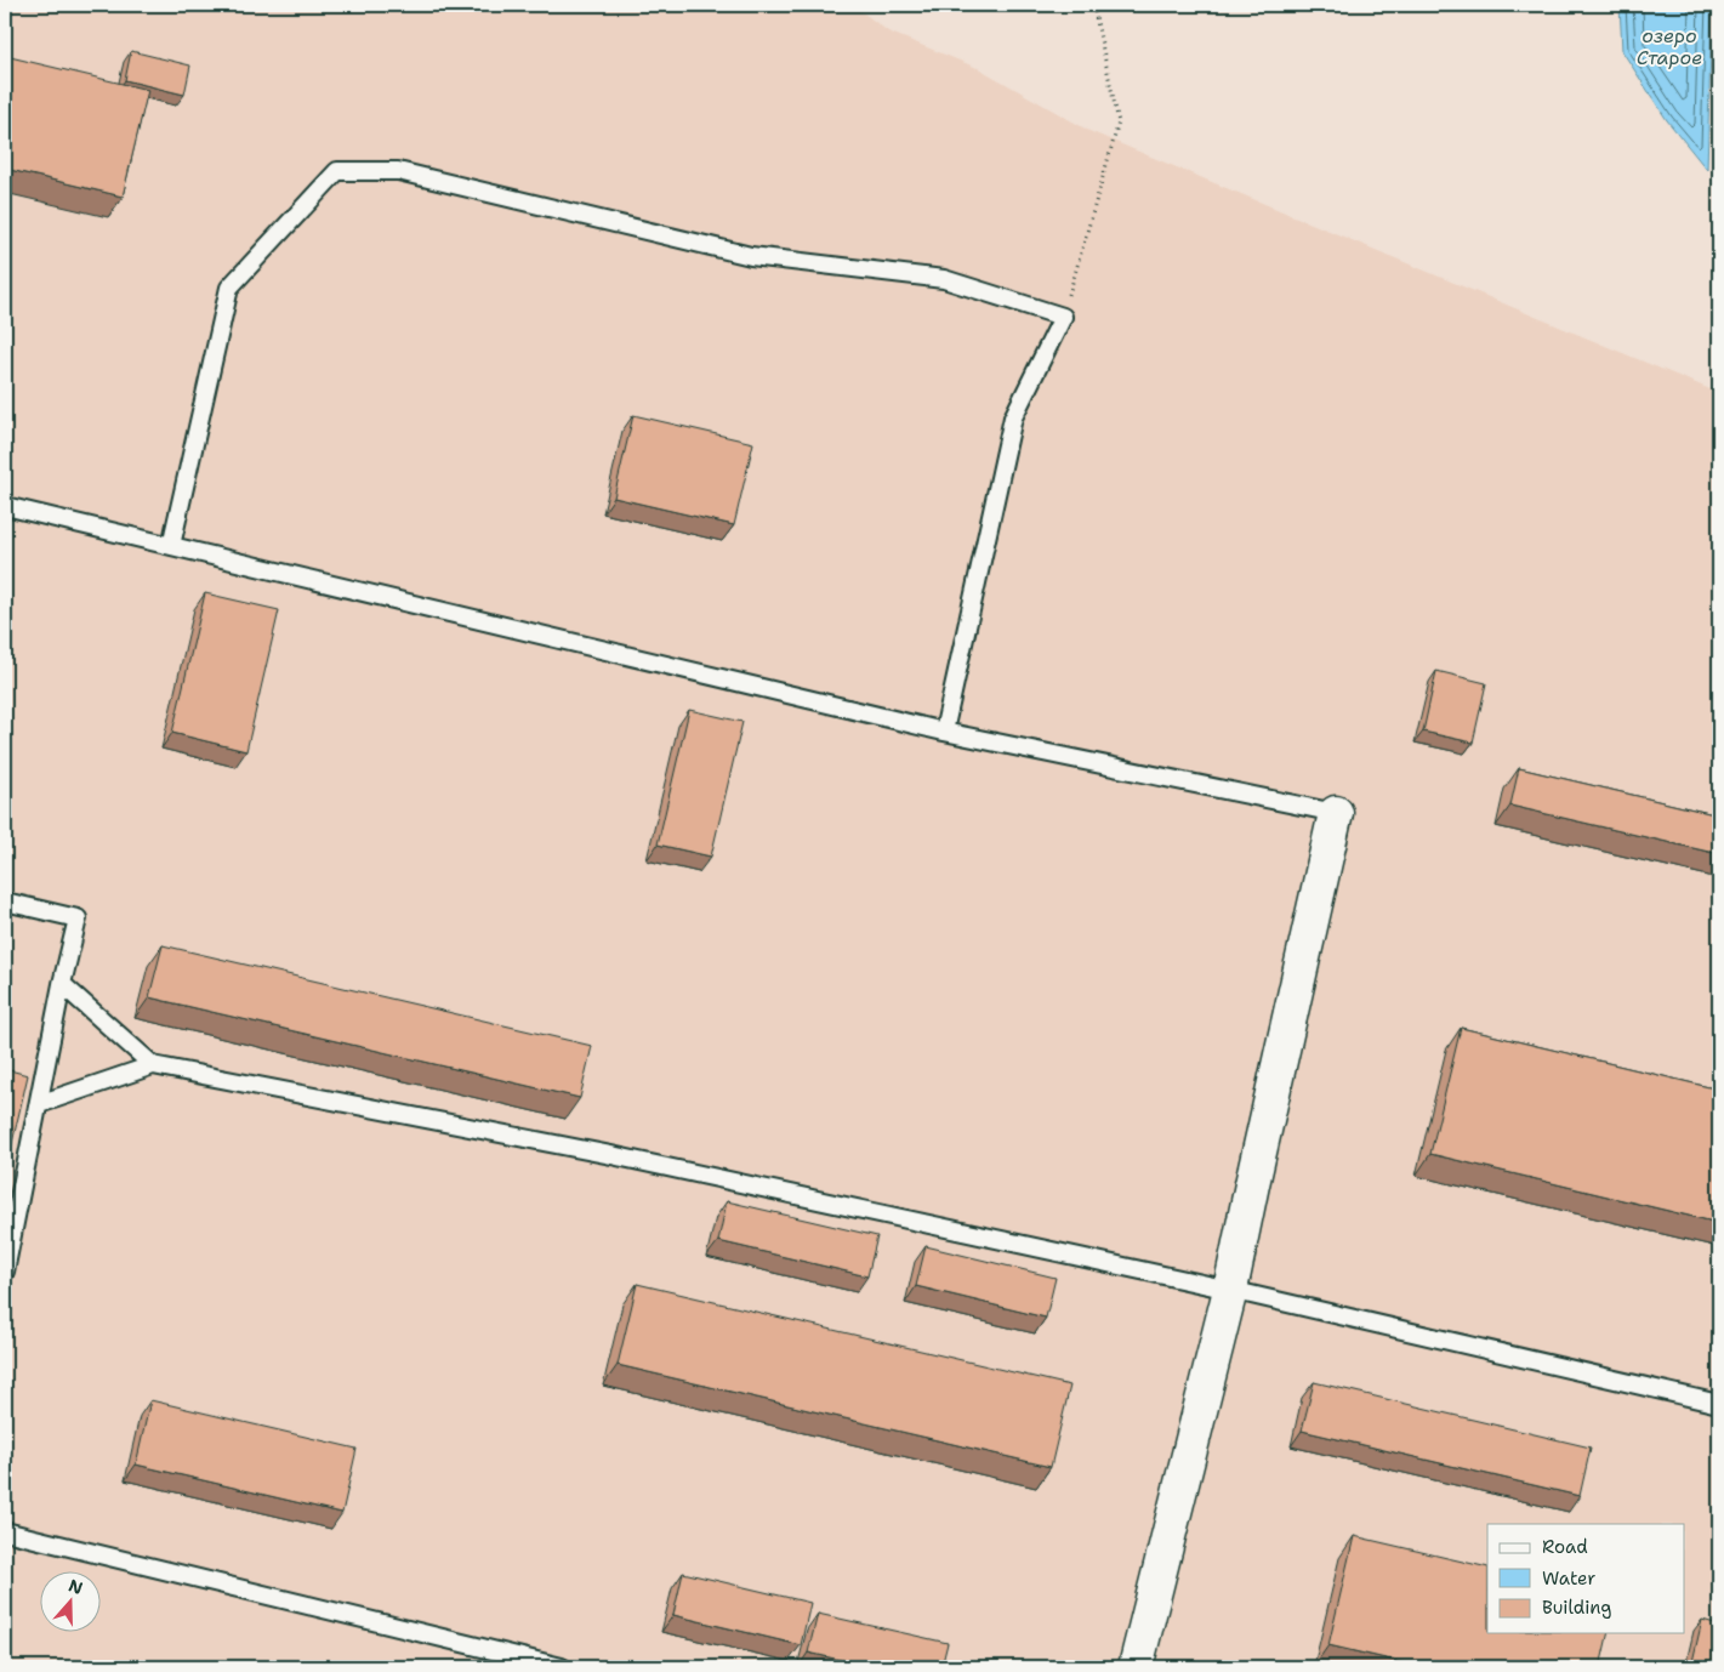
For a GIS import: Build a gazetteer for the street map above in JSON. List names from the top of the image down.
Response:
{
  "water": ["озеро Старое"],
  "legend": ["Road", "Water", "Building"],
  "north": "top"
}
